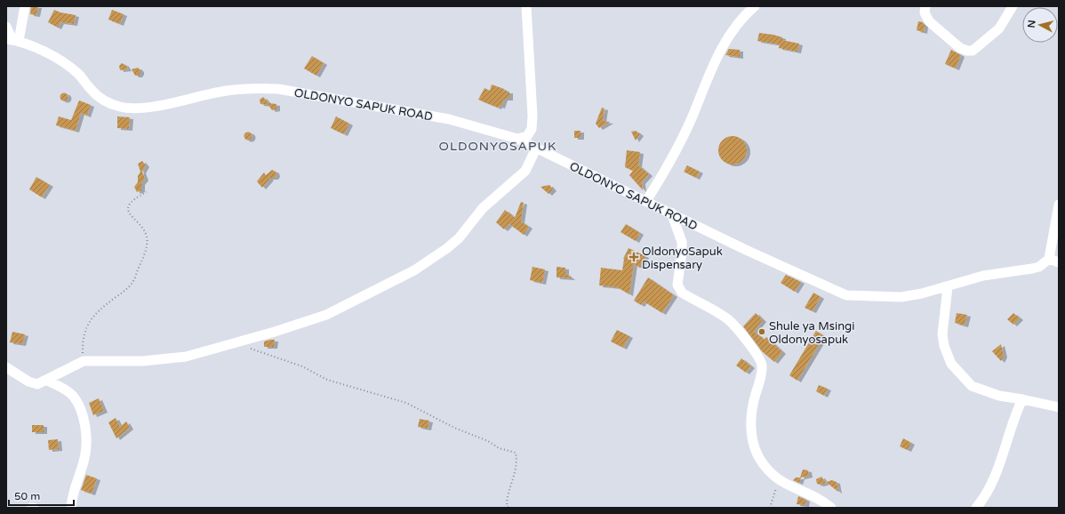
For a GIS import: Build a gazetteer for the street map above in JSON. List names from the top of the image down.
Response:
{
  "streets": {
    "street": ["OLDONYO SAPUK ROAD"]
  },
  "districts": ["OLDONYOSAPUK"],
  "places": {
    "health": ["OldonyoSapuk Dispensary"],
    "other": ["Shule ya Msingi Oldonyosapuk"]
  },
  "scale_bar": "50 m",
  "north": "left"
}
